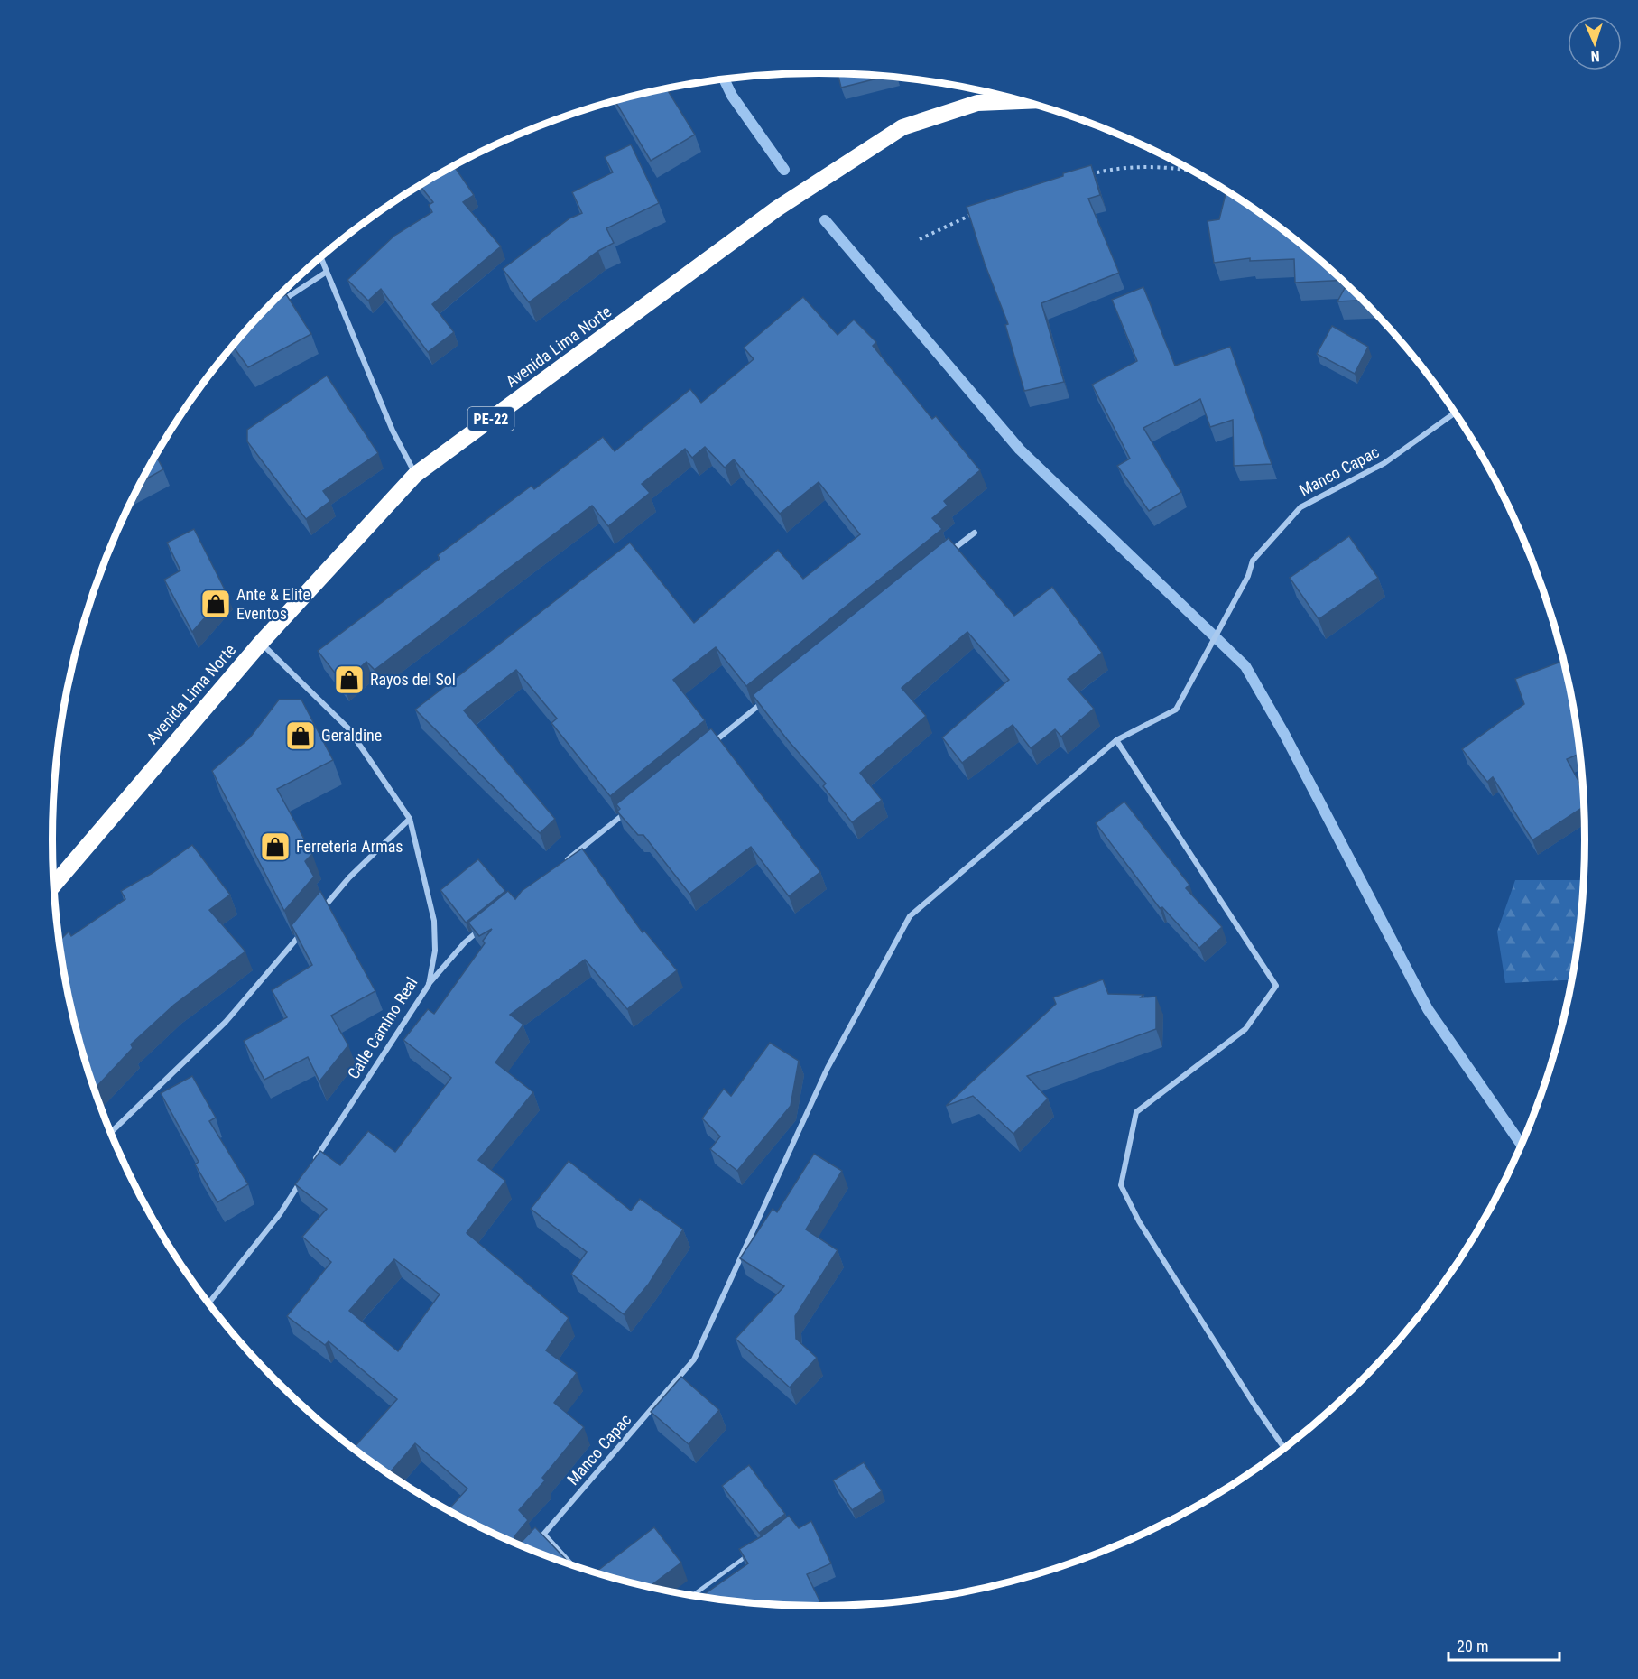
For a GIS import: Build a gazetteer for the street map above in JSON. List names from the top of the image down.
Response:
{
  "streets": {
    "highway": ["Avenida Lima Norte", "PE-22"],
    "street": ["Manco Capac", "Calle Camino Real"]
  },
  "crossings": [
    ["Avenida Lima Norte", "Calle Camino Real"]
  ],
  "places": {
    "shop": [
      "Ante & Elite Eventos",
      "Rayos del Sol",
      "Geraldine",
      "Ferreteria Armas"
    ]
  },
  "scale_bar": "20 m",
  "north": "bottom"
}
